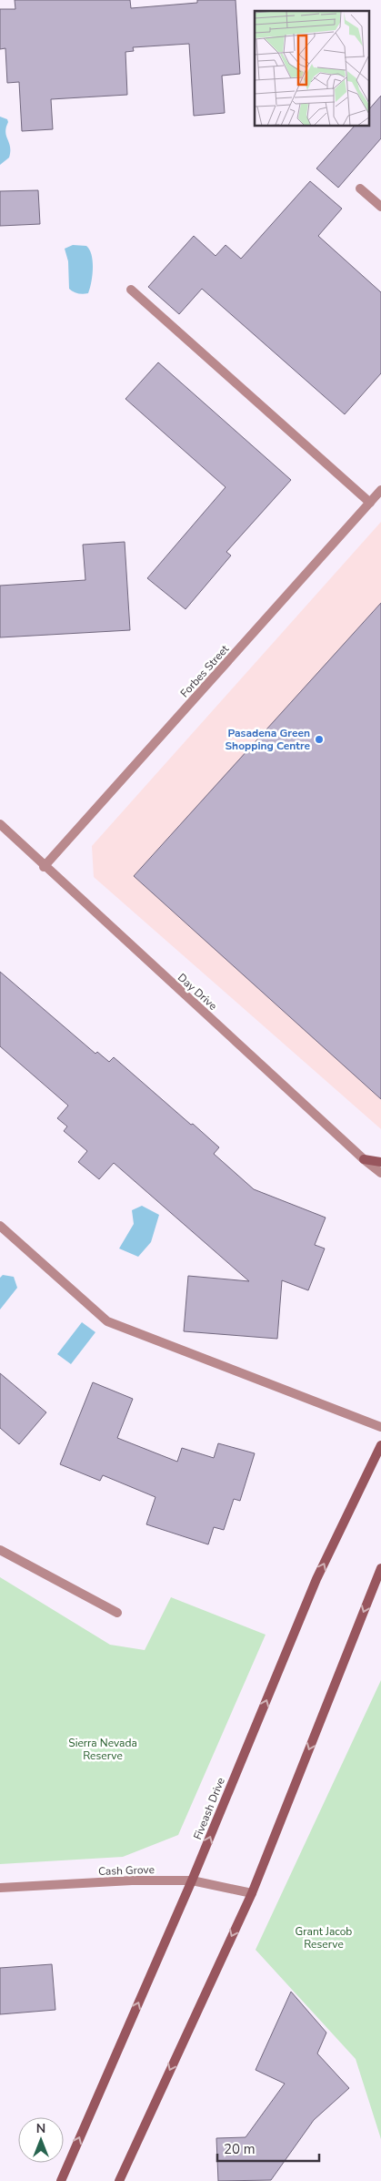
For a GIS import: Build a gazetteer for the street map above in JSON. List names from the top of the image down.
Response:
{
  "streets": {
    "main road": ["Fiveash Drive"],
    "street": ["Forbes Street", "Day Drive", "Cash Grove"]
  },
  "crossings": [
    ["Forbes Street", "Day Drive"],
    ["Fiveash Drive", "Cash Grove"]
  ],
  "parks": ["Sierra Nevada Reserve", "Grant Jacob Reserve"],
  "places": ["Pasadena Green Shopping Centre"],
  "scale_bar": "20 m",
  "north": "top"
}
